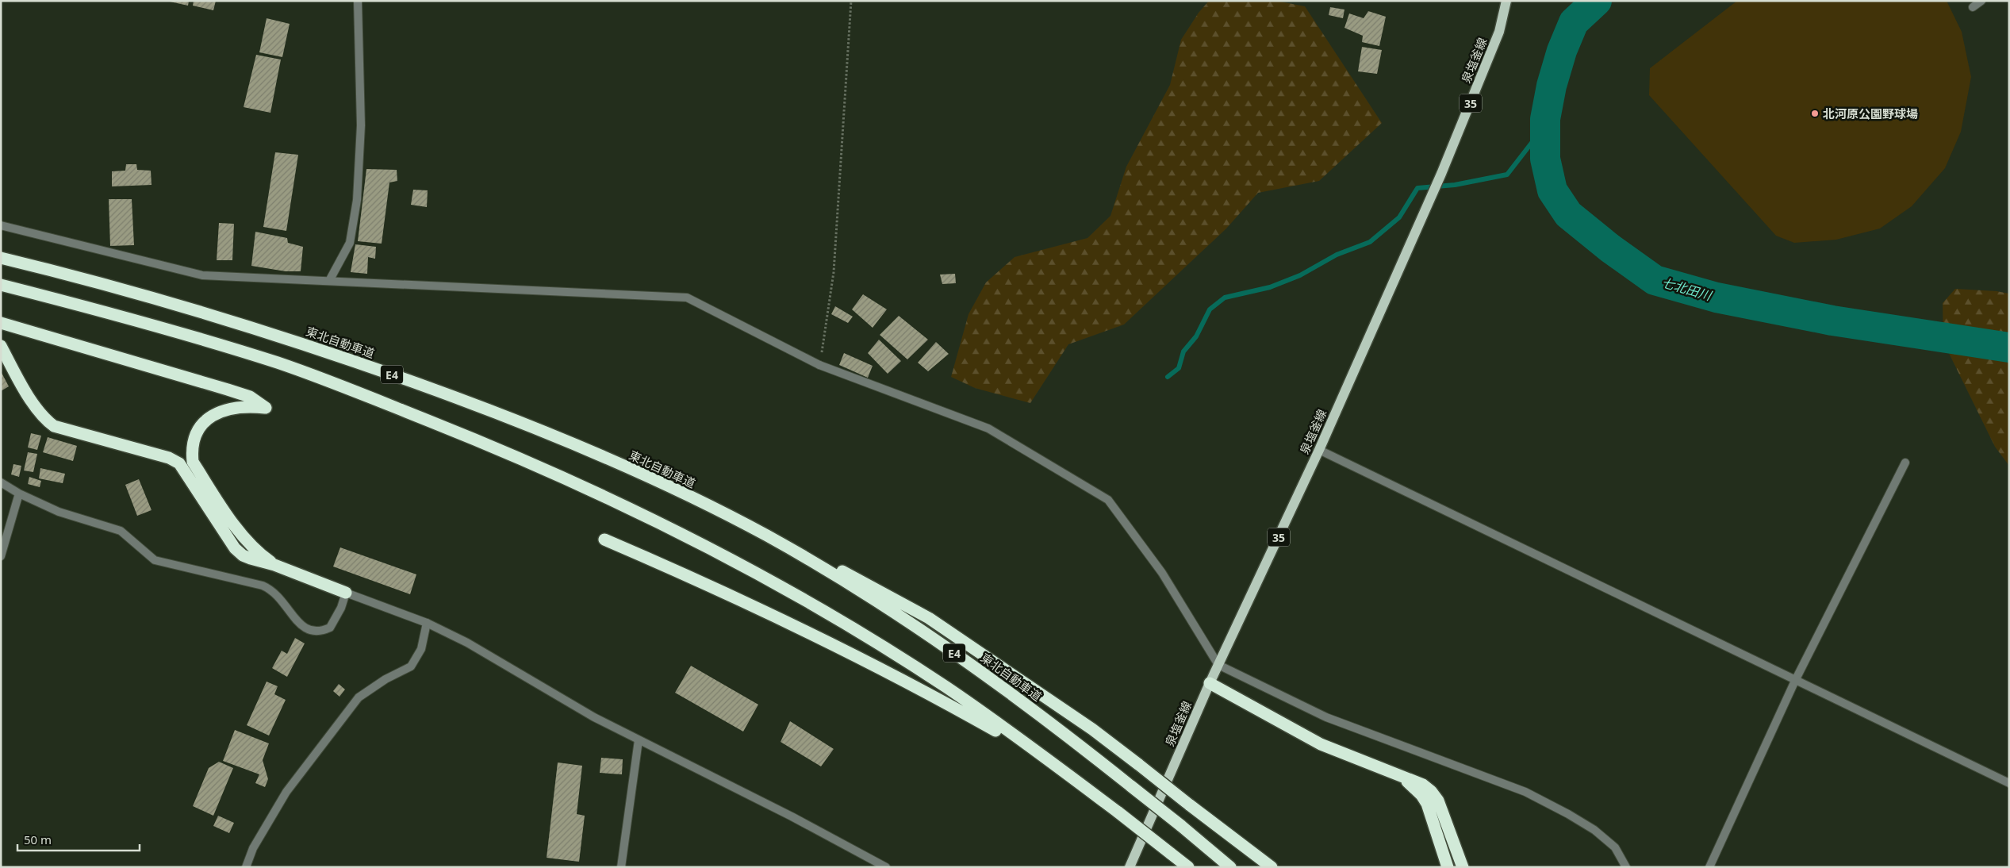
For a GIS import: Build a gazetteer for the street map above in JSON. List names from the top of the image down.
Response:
{
  "streets": {
    "highway": ["東北自動車道", "E4"],
    "main road": ["泉塩釜線", "35"]
  },
  "water": ["七北田川"],
  "places": ["北河原公園野球場"],
  "scale_bar": "50 m"
}
